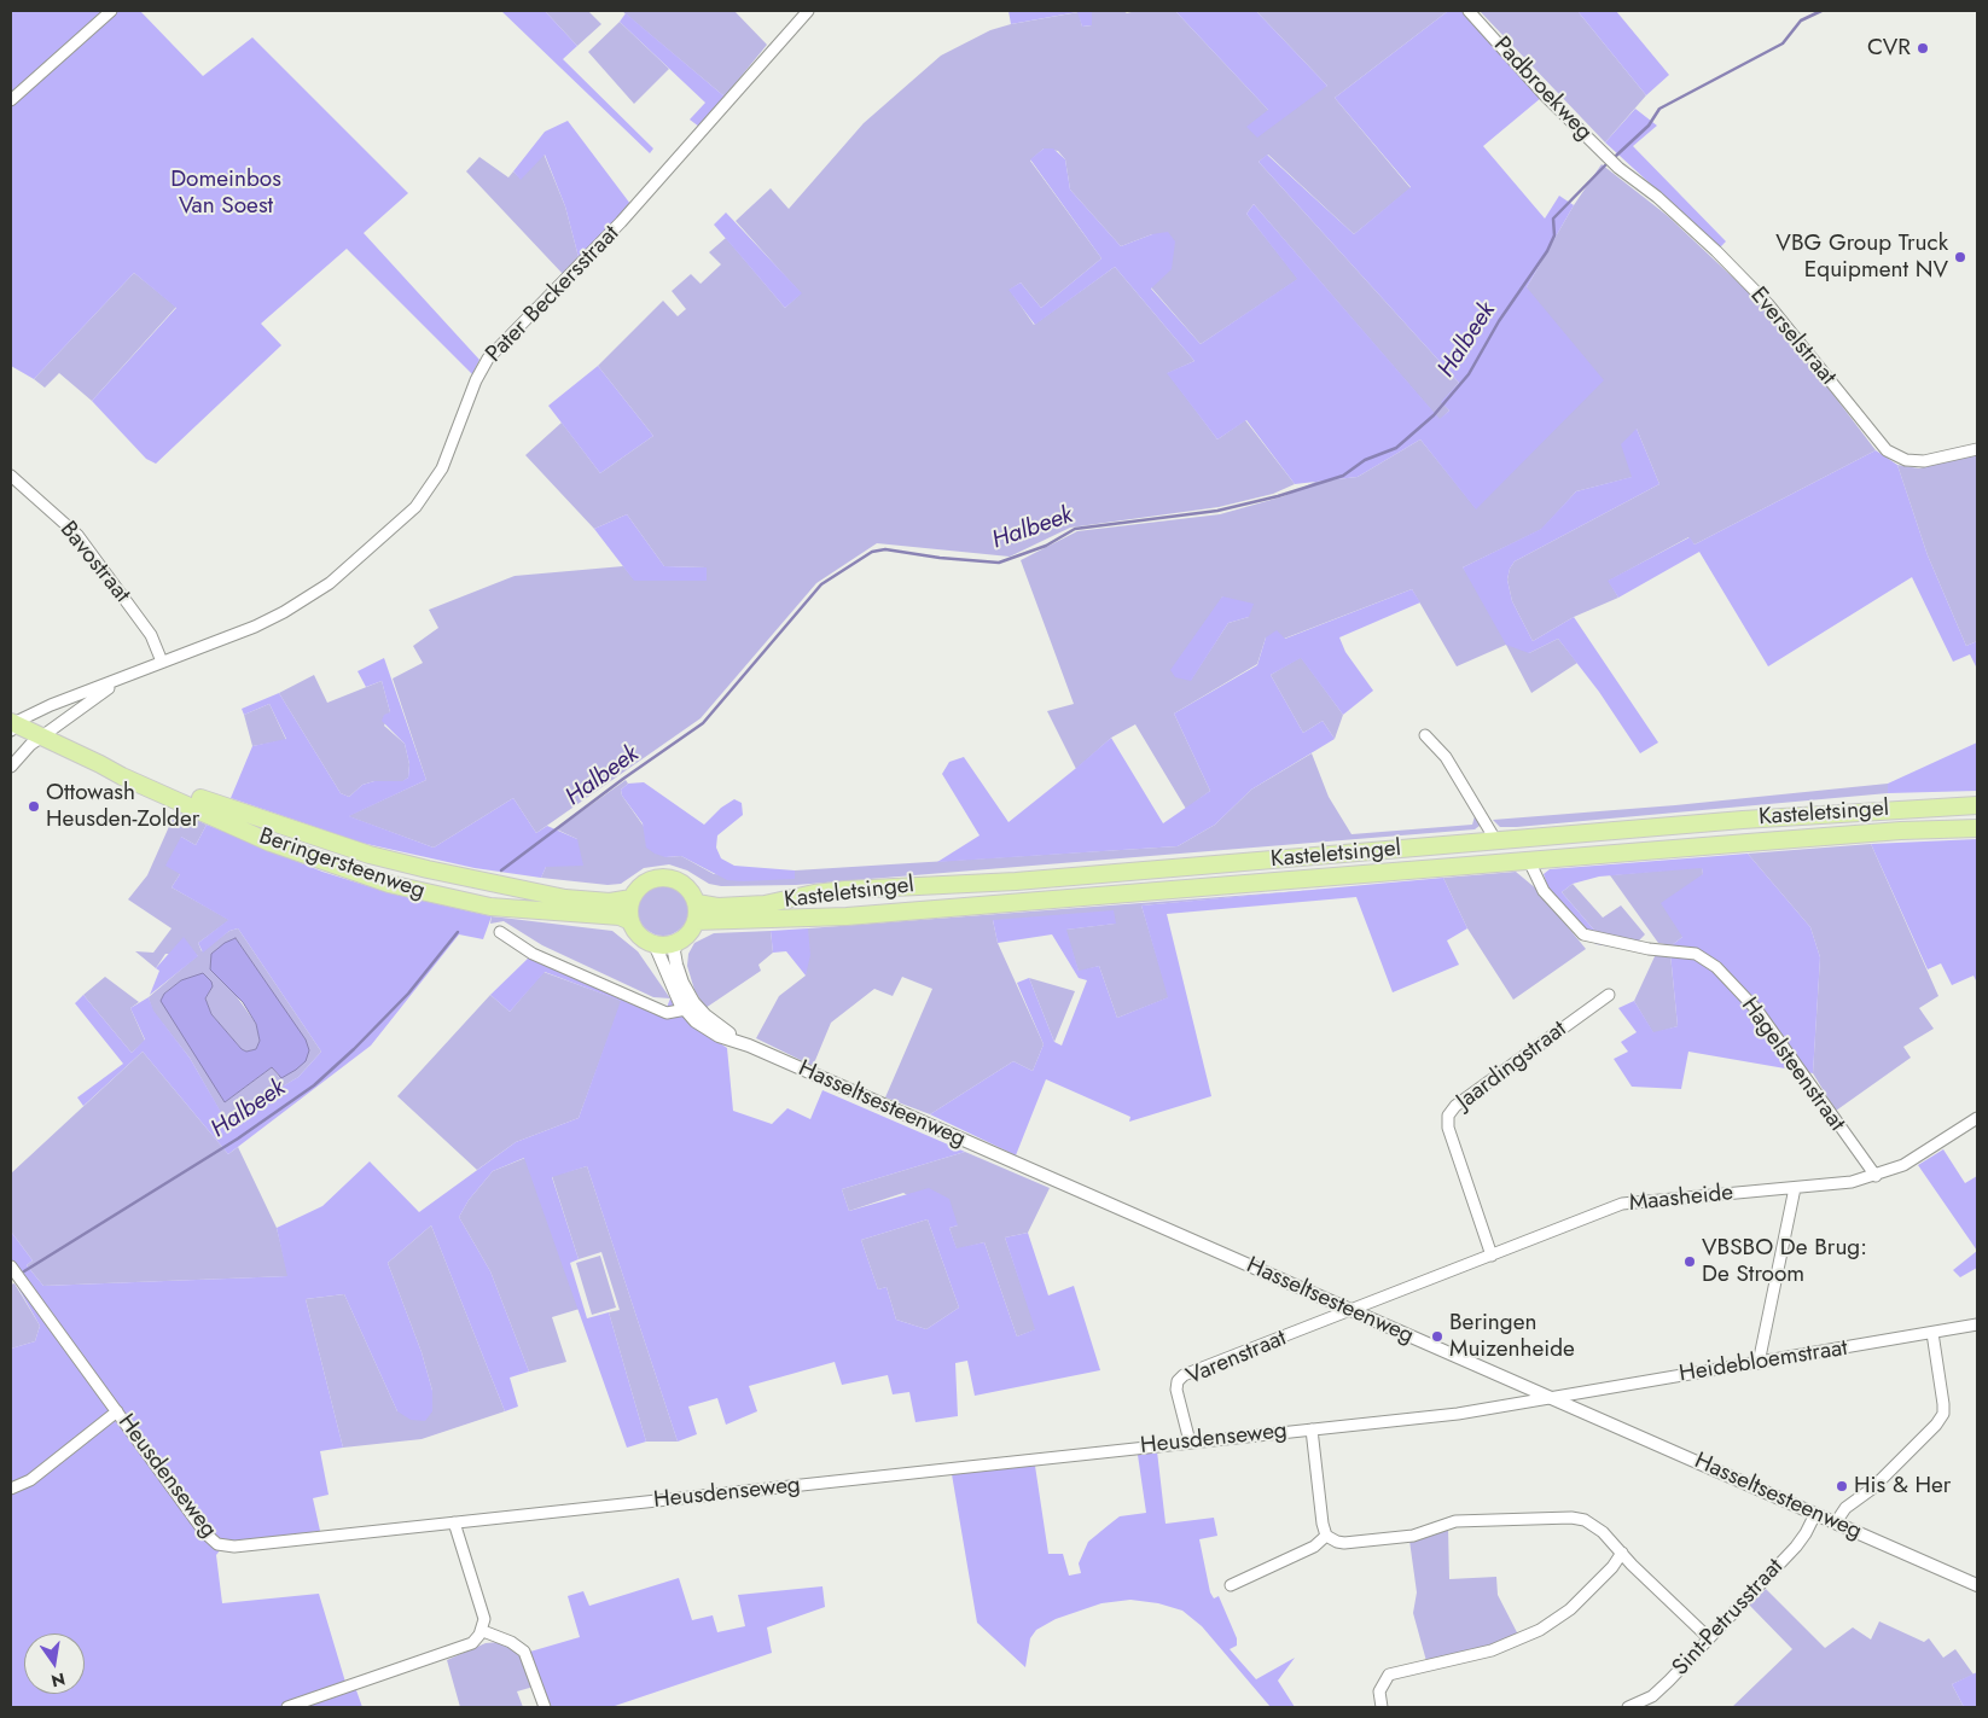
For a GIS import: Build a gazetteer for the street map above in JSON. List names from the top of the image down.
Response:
{
  "streets": {
    "main road": ["Kasteletsingel", "Beringersteenweg", "Hasseltsesteenweg"],
    "street": [
      "Padbroekweg",
      "Pater Beckersstraat",
      "Everselstraat",
      "Bavostraat",
      "Hagelsteenstraat",
      "Jaardingstraat",
      "Maasheide",
      "Varenstraat",
      "Heidebloemstraat",
      "Heusdenseweg",
      "Sint-Petrusstraat"
    ]
  },
  "crossings": [
    ["Padbroekweg", "Everselstraat"],
    ["Pater Beckersstraat", "Bavostraat"],
    ["Pater Beckersstraat", "Beringersteenweg"],
    ["Kasteletsingel", "Hagelsteenstraat"],
    ["Kasteletsingel", "Hasseltsesteenweg"],
    ["Hagelsteenstraat", "Maasheide"],
    ["Jaardingstraat", "Maasheide"],
    ["Hasseltsesteenweg", "Maasheide"],
    ["Hasseltsesteenweg", "Varenstraat"],
    ["Hasseltsesteenweg", "Heidebloemstraat"],
    ["Hasseltsesteenweg", "Heusdenseweg"],
    ["Hasseltsesteenweg", "Sint-Petrusstraat"],
    ["Maasheide", "Varenstraat"],
    ["Varenstraat", "Heusdenseweg"],
    ["Heidebloemstraat", "Heusdenseweg"]
  ],
  "water": ["Halbeek"],
  "parks": ["Domeinbos Van Soest"],
  "places": [
    "CVR",
    "VBG Group Truck Equipment NV",
    "Ottowash Heusden-Zolder",
    "VBSBO De Brug: De Stroom",
    "Beringen Muizenheide",
    "His & Her"
  ],
  "north": "bottom"
}
